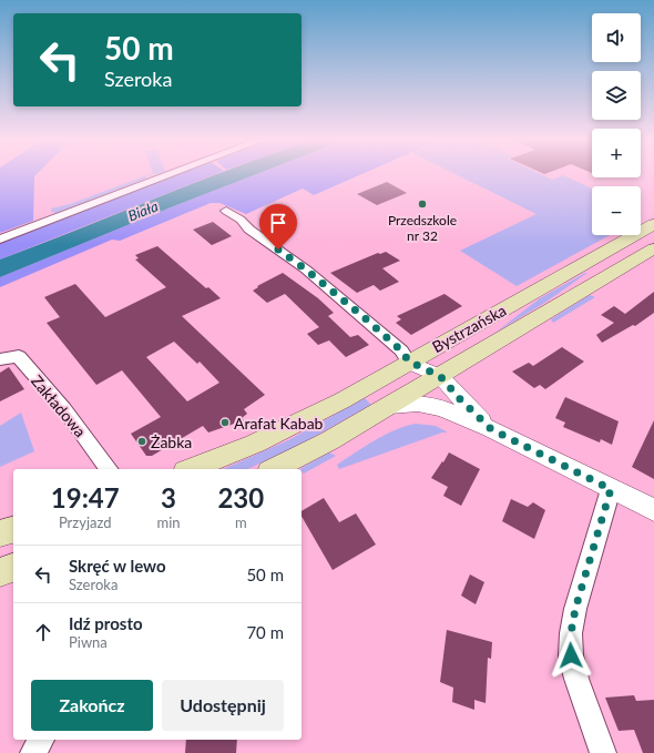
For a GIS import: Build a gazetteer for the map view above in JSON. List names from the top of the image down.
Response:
{
  "streets": {
    "main road": ["Bystrzańska"],
    "street": ["Zakładowa"]
  },
  "water": ["Biała"],
  "places": ["Przedszkole nr 32", "Arafat Kabab", "Żabka"],
  "page": {
    "map_buttons": ["+", "−"],
    "turn": ["50 m", "Szeroka"],
    "eta": [
      "19:47",
      "Przyjazd",
      "3",
      "min",
      "230",
      "m"
    ],
    "list": [
      {
        "name": "Skręć w lewo",
        "note": "Szeroka",
        "value": "50 m"
      },
      {
        "name": "Idź prosto",
        "note": "Piwna",
        "value": "70 m"
      }
    ],
    "buttons": ["Zakończ", "Udostępnij"]
  }
}
